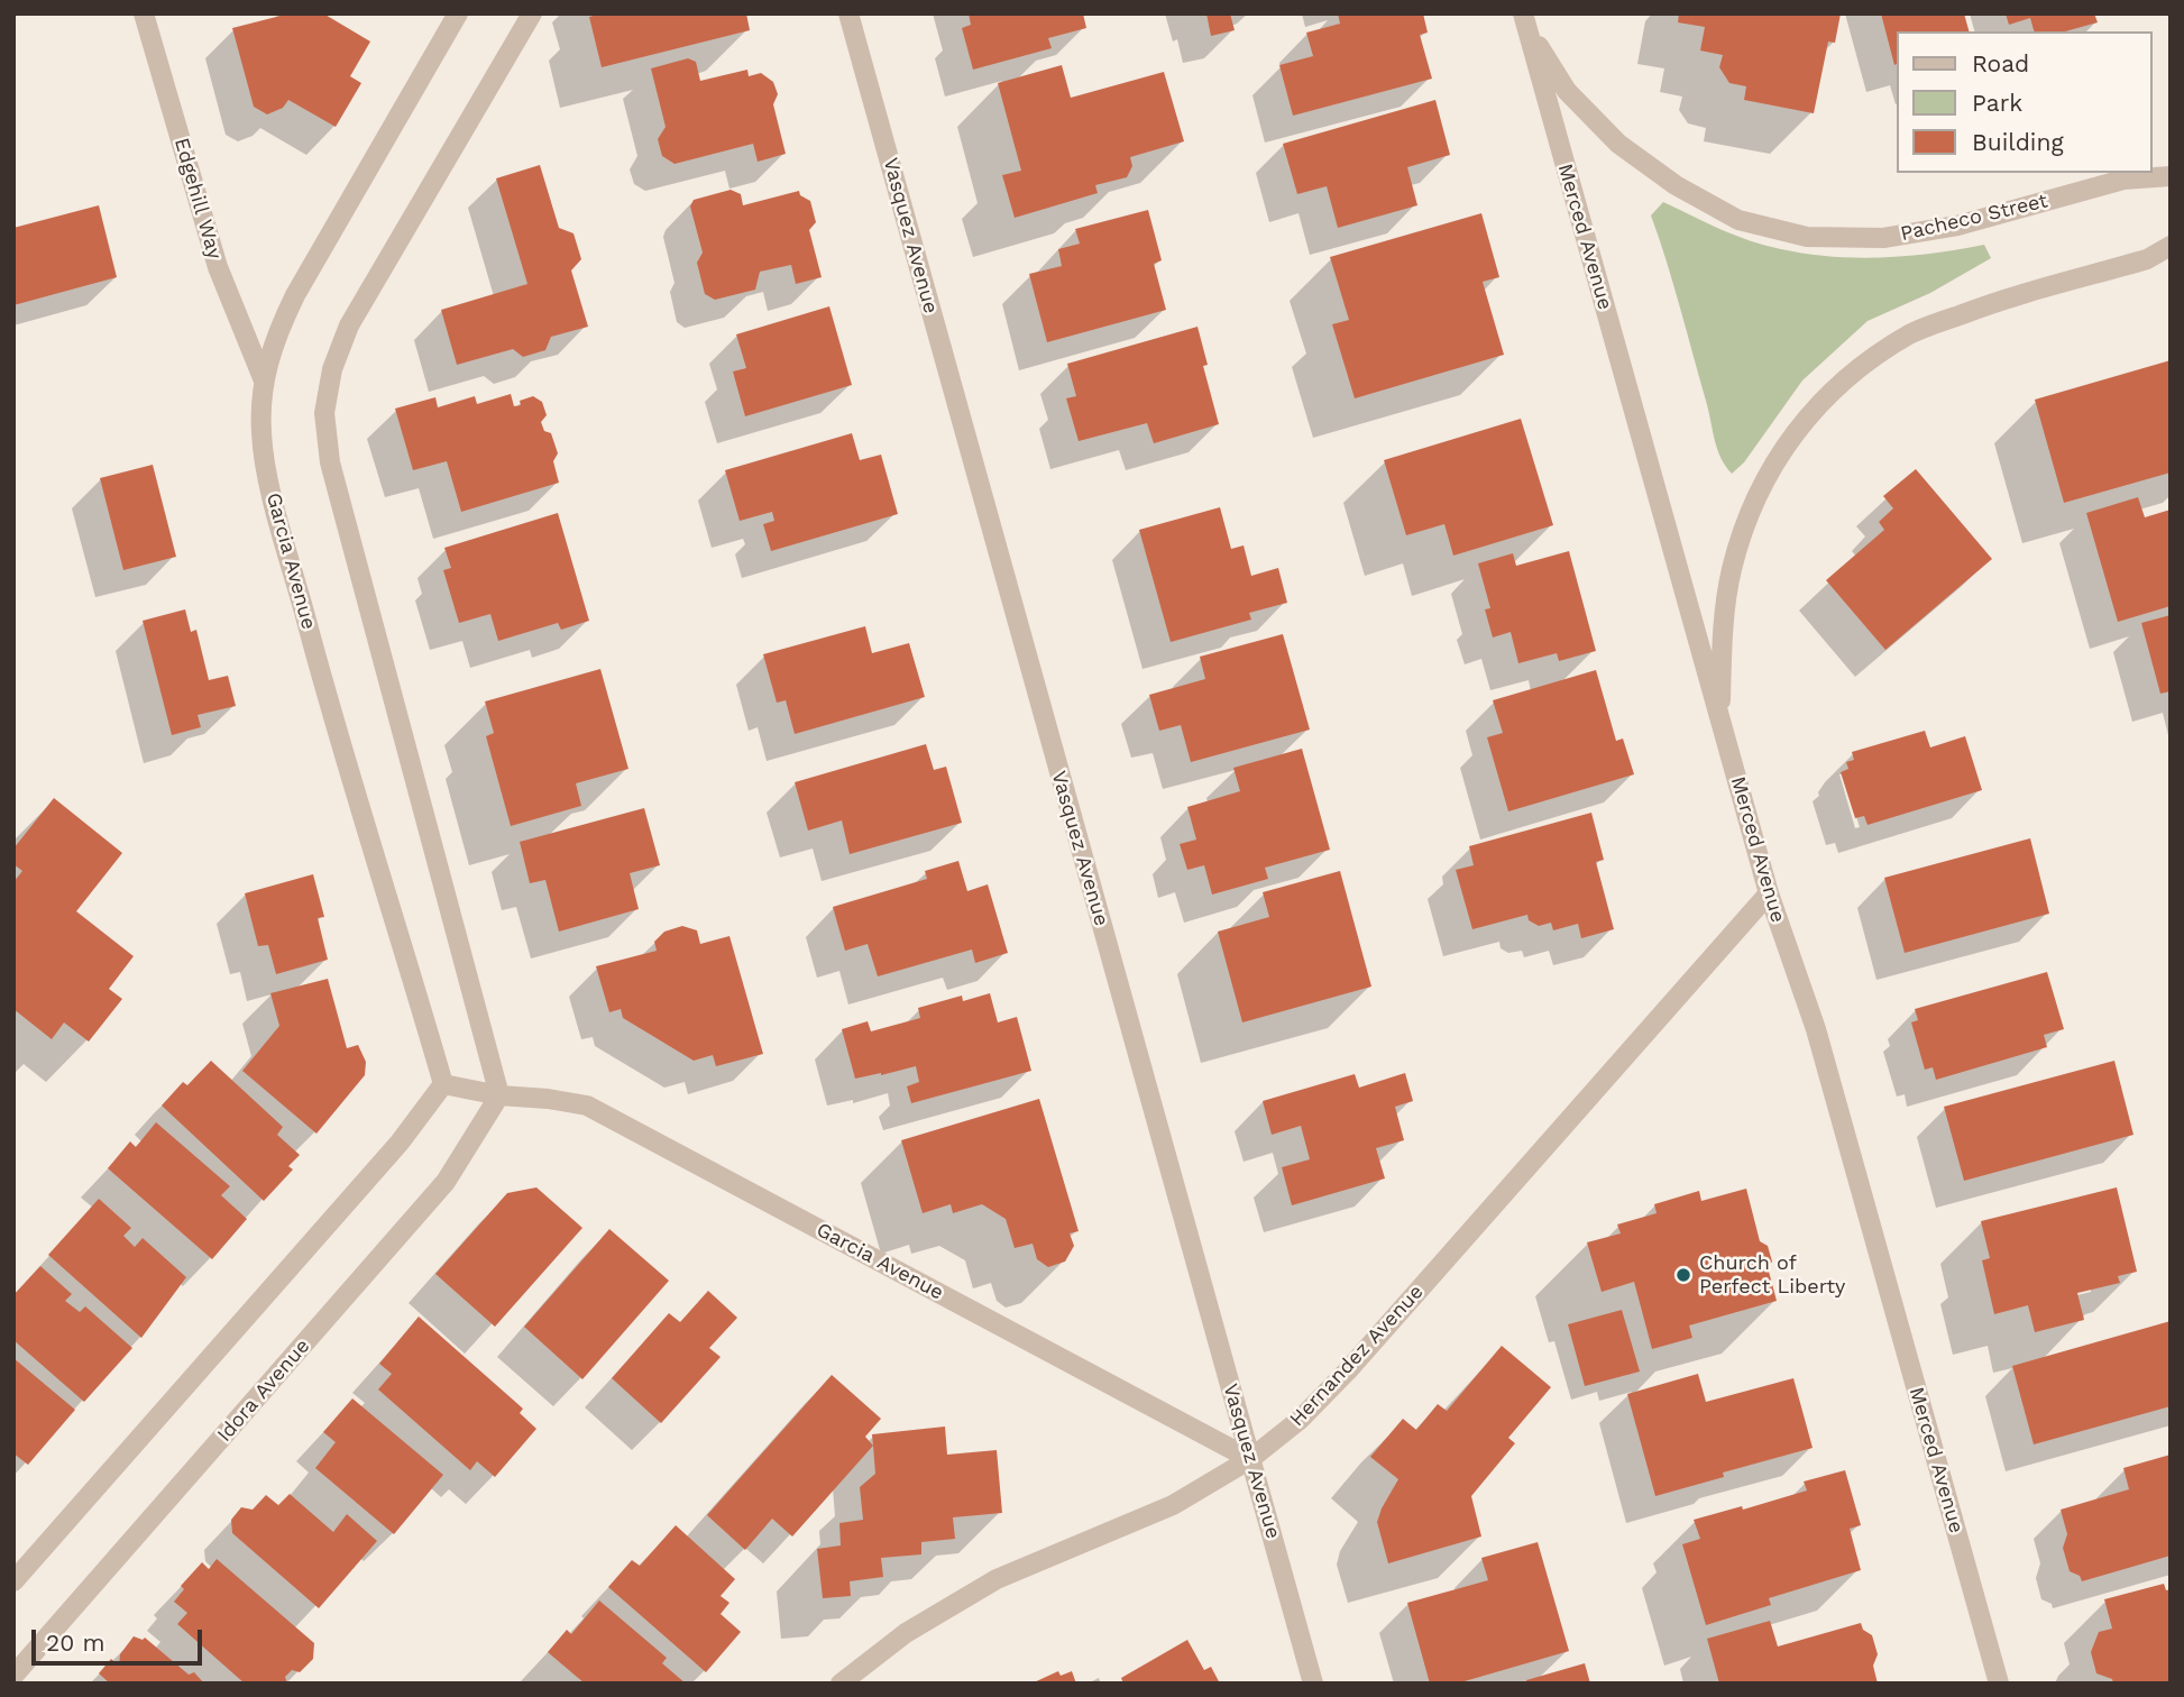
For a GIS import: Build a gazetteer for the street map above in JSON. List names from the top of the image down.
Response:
{
  "streets": {
    "street": [
      "Edgehill Way",
      "Pacheco Street",
      "Vasquez Avenue",
      "Merced Avenue",
      "Garcia Avenue",
      "Hernandez Avenue",
      "Idora Avenue"
    ]
  },
  "crossings": [
    ["Edgehill Way", "Garcia Avenue"],
    ["Pacheco Street", "Merced Avenue"],
    ["Vasquez Avenue", "Garcia Avenue"],
    ["Vasquez Avenue", "Hernandez Avenue"],
    ["Merced Avenue", "Hernandez Avenue"],
    ["Garcia Avenue", "Hernandez Avenue"],
    ["Garcia Avenue", "Idora Avenue"]
  ],
  "places": ["Church of Perfect Liberty"],
  "legend": ["Road", "Park", "Building"],
  "scale_bar": "20 m"
}
